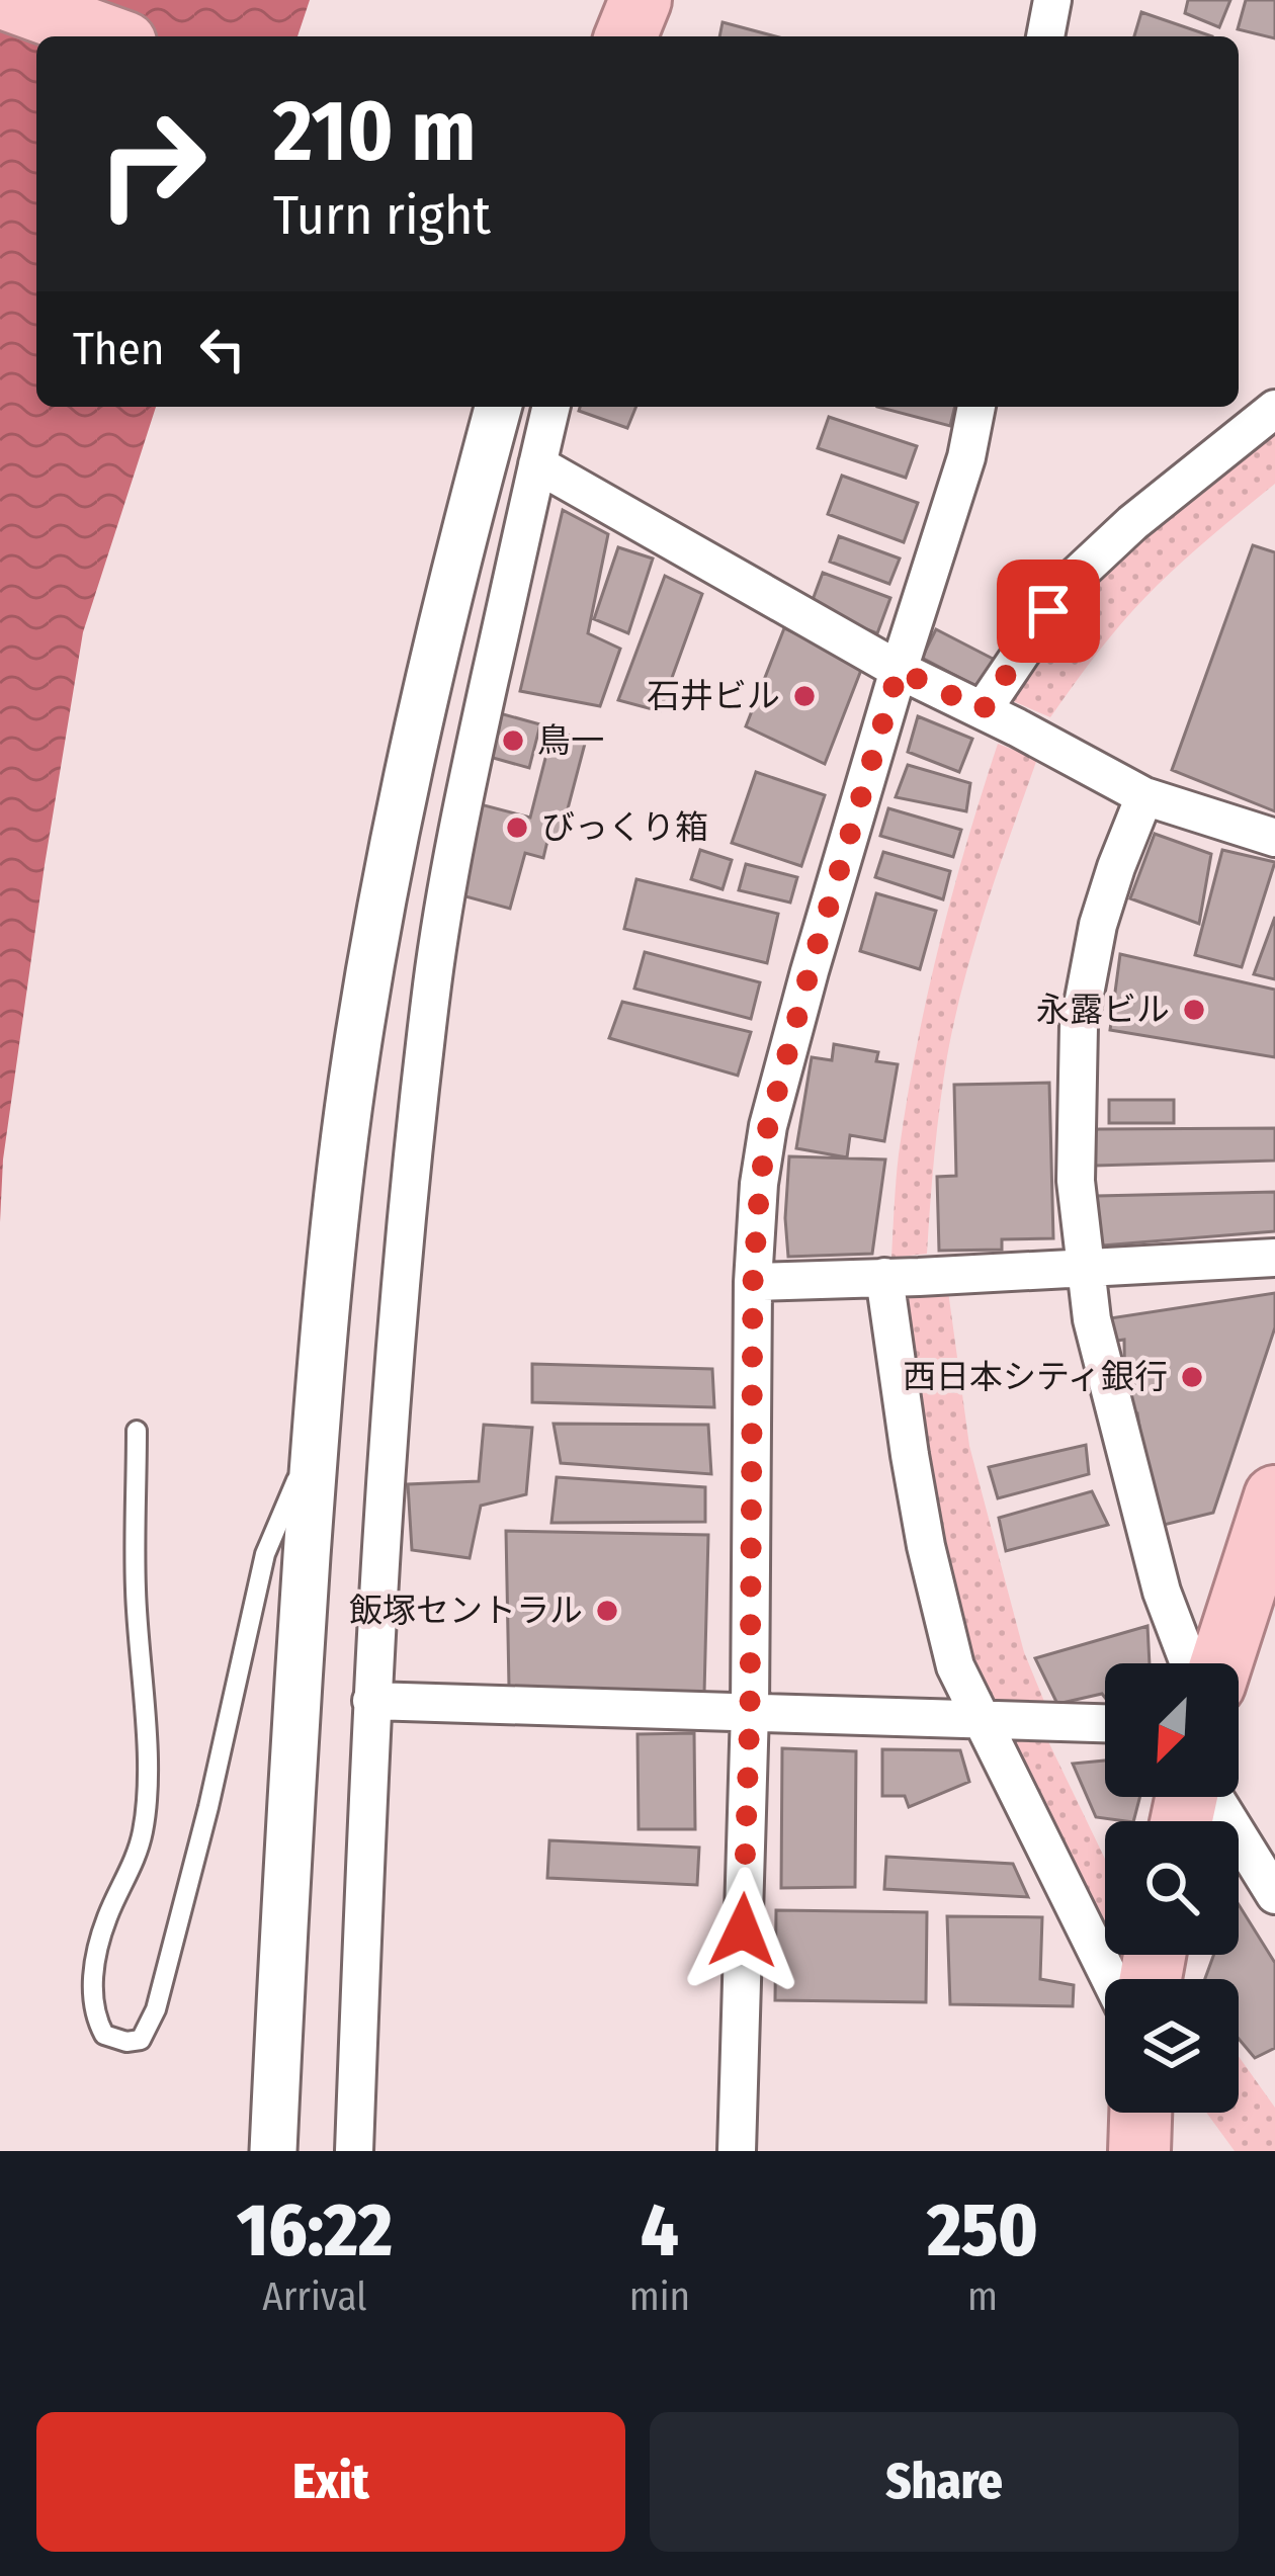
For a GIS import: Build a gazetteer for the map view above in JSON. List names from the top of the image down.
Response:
{
  "places": [
    "石井ビル",
    "鳥一",
    "びっくり箱",
    "永露ビル",
    "西日本シティ銀行",
    "飯塚セントラル"
  ],
  "north": "bottom left",
  "page": {
    "turn": ["210 m", "Turn right"],
    "then": "Then",
    "eta": [
      "16:22",
      "Arrival",
      "4",
      "min",
      "250",
      "m"
    ],
    "buttons": ["Exit", "Share"]
  }
}
